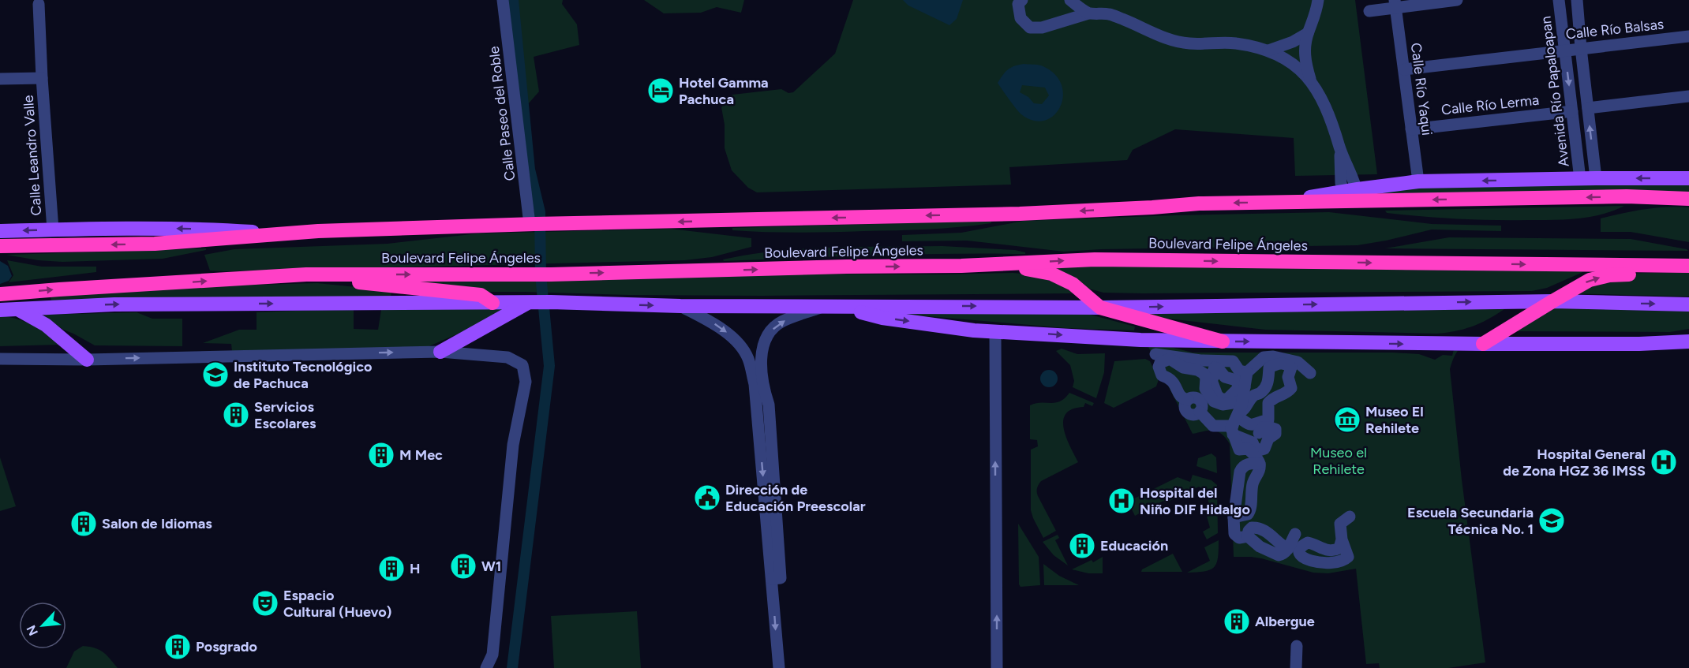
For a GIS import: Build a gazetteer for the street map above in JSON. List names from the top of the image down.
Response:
{
  "streets": {
    "highway": ["Boulevard Felipe Ángeles"],
    "street": [
      "Calle Río Balsas",
      "Calle Río Yaqui",
      "Avenida Río Papaloapan",
      "Calle Río Lerma",
      "Calle Paseo del Roble",
      "Calle Leandro Valle"
    ]
  },
  "crossings": [
    ["Calle Río Balsas", "Calle Río Yaqui"],
    ["Calle Río Balsas", "Avenida Río Papaloapan"],
    ["Calle Río Yaqui", "Calle Río Lerma"],
    ["Calle Río Yaqui", "Boulevard Felipe Ángeles"],
    ["Avenida Río Papaloapan", "Calle Río Lerma"],
    ["Avenida Río Papaloapan", "Boulevard Felipe Ángeles"],
    ["Calle Paseo del Roble", "Boulevard Felipe Ángeles"],
    ["Calle Leandro Valle", "Boulevard Felipe Ángeles"]
  ],
  "parks": ["Museo el Rehilete"],
  "places": {
    "hotel": ["Hotel Gamma Pachuca"],
    "school or university": ["Instituto Tecnológico de Pachuca", "Escuela Secundaria Técnica No. 1"],
    "building": [
      "Servicios Escolares",
      "M Mec",
      "Salon de Idiomas",
      "Educación",
      "W1",
      "H",
      "Albergue",
      "Posgrado"
    ],
    "museum": ["Museo El Rehilete"],
    "hospital": ["Hospital General de Zona HGZ 36 IMSS", "Hospital del Niño DIF Hidalgo"],
    "public building": ["Dirección de Educación Preescolar"],
    "theatre": ["Espacio Cultural (Huevo)"]
  },
  "north": "bottom left"
}
